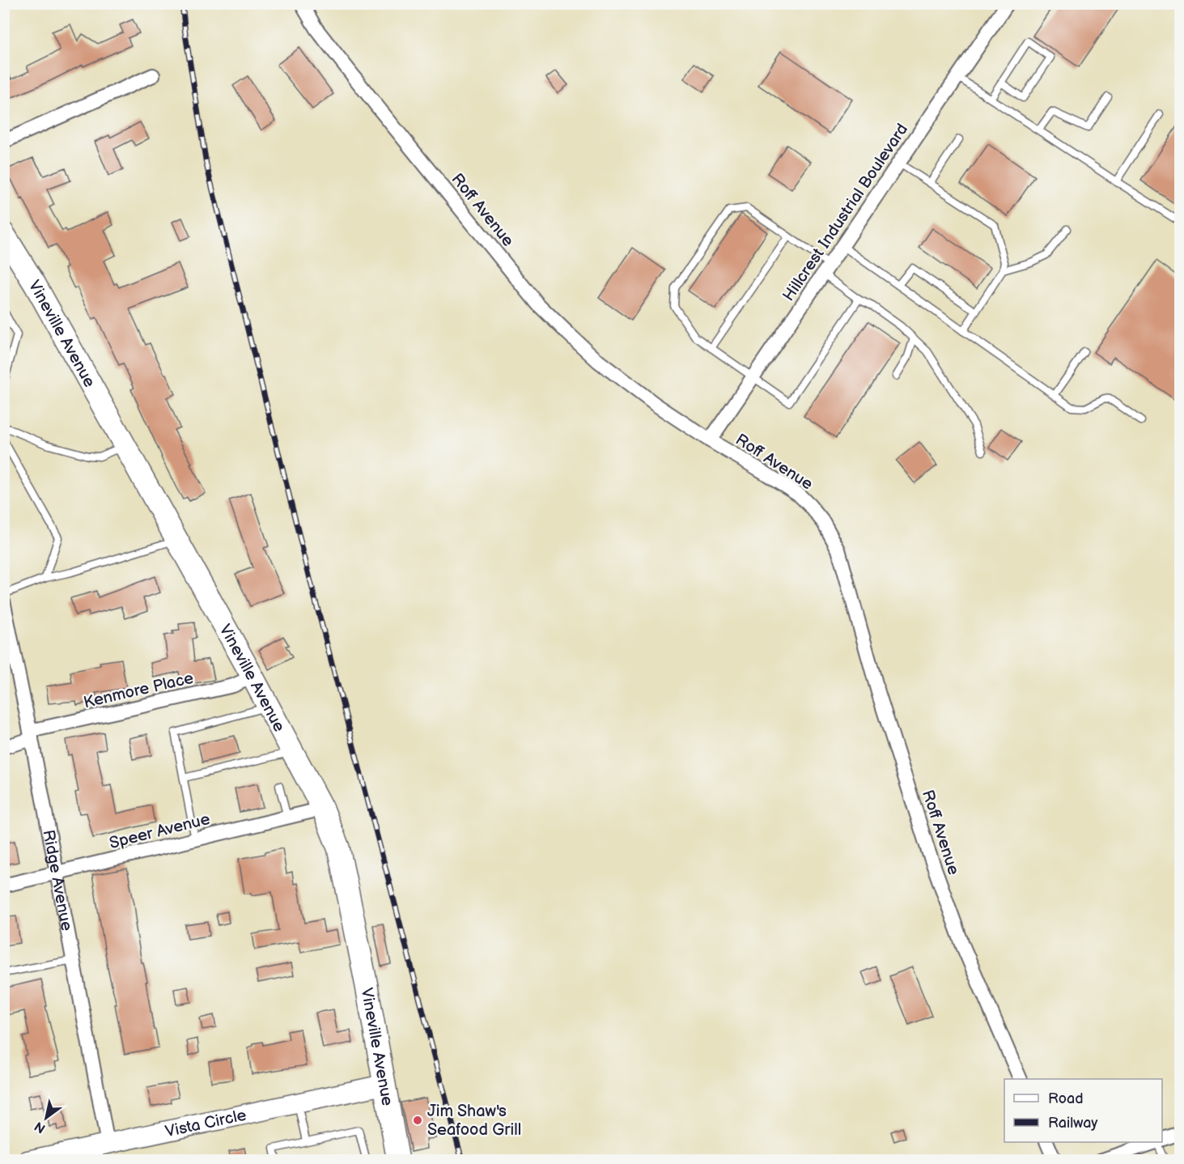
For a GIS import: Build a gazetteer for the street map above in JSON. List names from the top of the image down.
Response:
{
  "streets": {
    "main road": ["Vineville Avenue"],
    "street": [
      "Roff Avenue",
      "Hillcrest Industrial Boulevard",
      "Kenmore Place",
      "Speer Avenue",
      "Ridge Avenue",
      "Vista Circle"
    ]
  },
  "crossings": [
    ["Roff Avenue", "Hillcrest Industrial Boulevard"],
    ["Vineville Avenue", "Kenmore Place"],
    ["Vineville Avenue", "Speer Avenue"],
    ["Vineville Avenue", "Vista Circle"],
    ["Kenmore Place", "Ridge Avenue"],
    ["Speer Avenue", "Ridge Avenue"],
    ["Ridge Avenue", "Vista Circle"]
  ],
  "places": ["Jim Shaw's Seafood Grill"],
  "legend": ["Road", "Railway"],
  "north": "bottom left"
}
